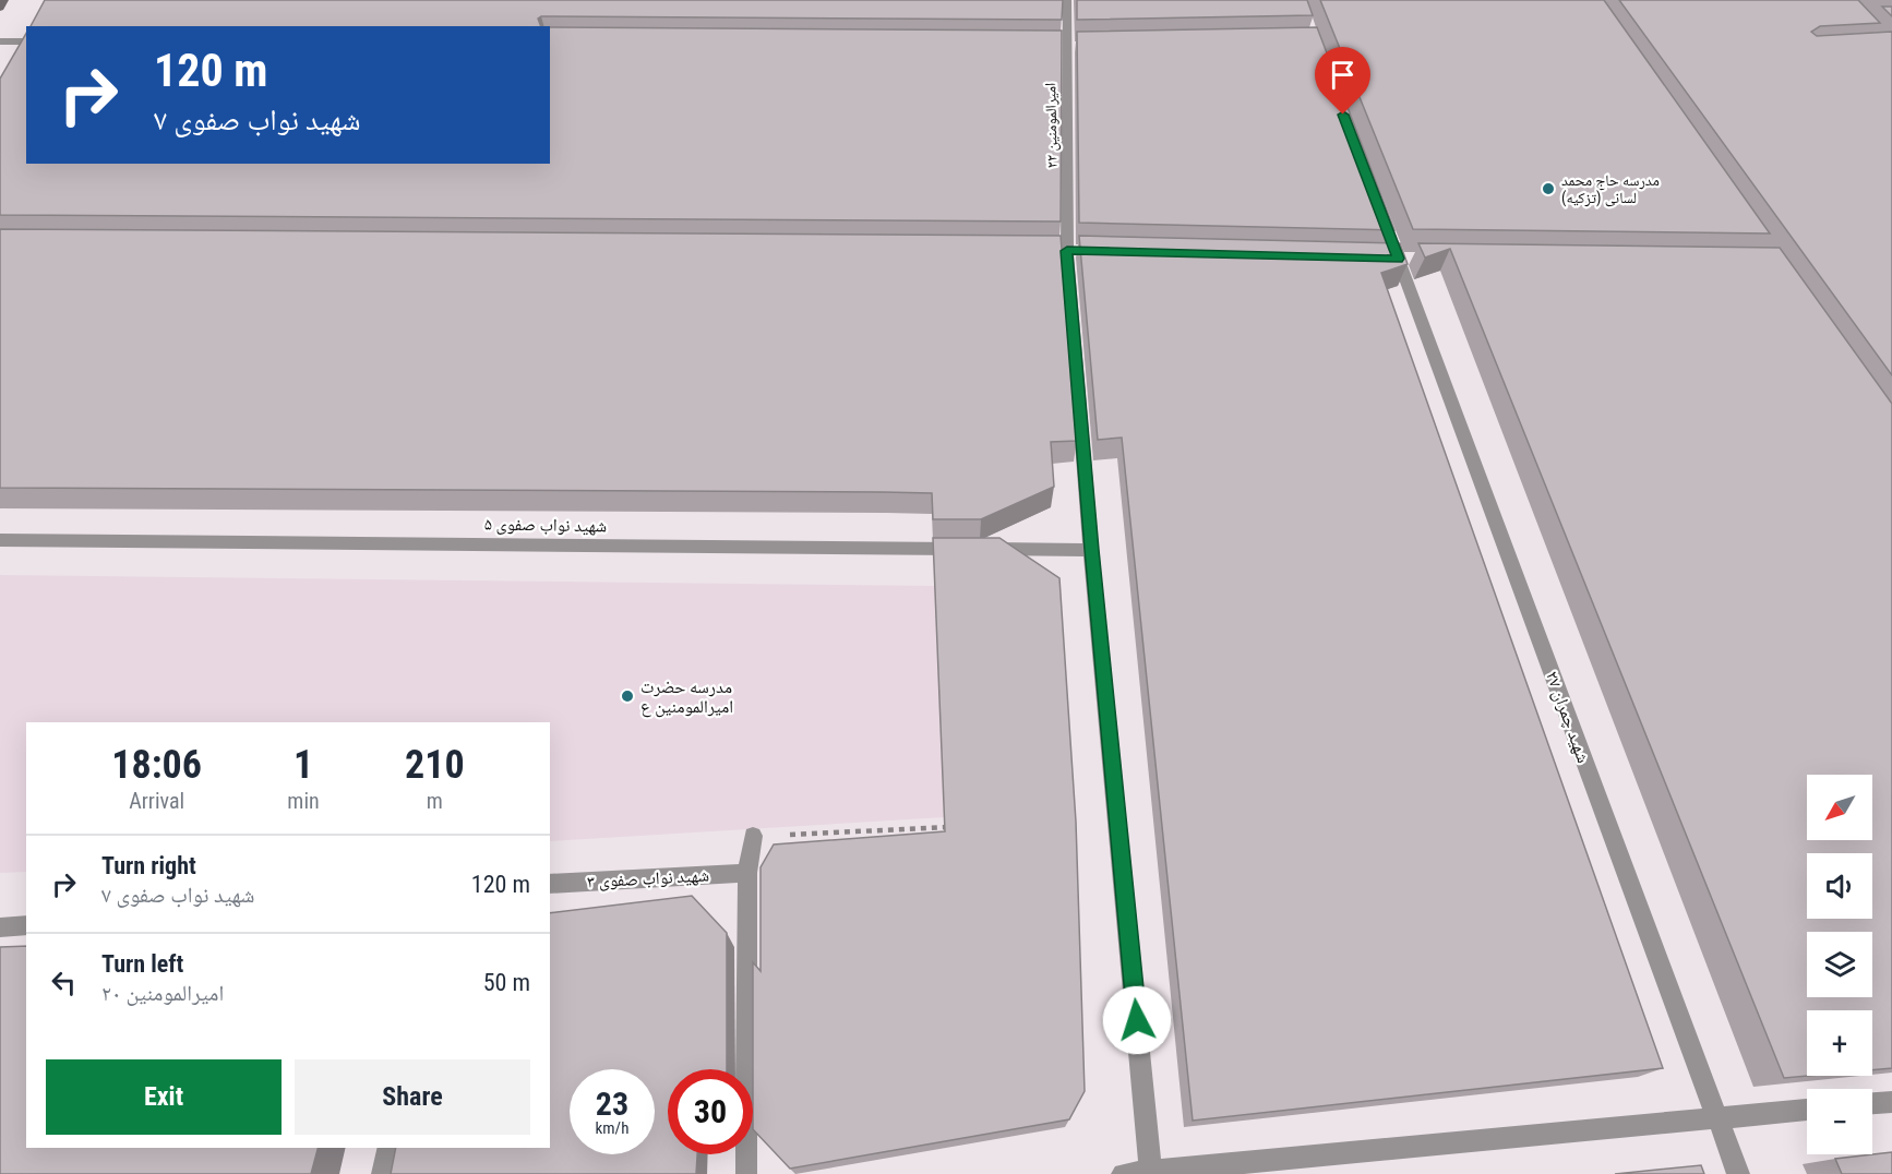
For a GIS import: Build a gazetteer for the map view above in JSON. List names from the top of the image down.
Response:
{
  "streets": {
    "street": [
      "امیرالمومنین ۲۲",
      "شهید نواب صفوی ۵",
      "شهید چمران ۲۷",
      "شهید نواب صفوی ۳"
    ]
  },
  "crossings": [
    ["امیرالمومنین ۲۲", "شهید نواب صفوی ۵"]
  ],
  "places": ["مدرسه حاج محمد لسانی (تزکیه)", "مدرسه حضرت امیرالمومنین ع"],
  "north": "bottom left",
  "page": {
    "turn": ["120 m", "شهید نواب صفوی ۷"],
    "eta": [
      "18:06",
      "Arrival",
      "1",
      "min",
      "210",
      "m"
    ],
    "map_buttons": ["+", "−"],
    "list": [
      {
        "name": "Turn right",
        "note": "شهید نواب صفوی ۷",
        "value": "120 m"
      },
      {
        "name": "Turn left",
        "note": "امیرالمومنین ۲۰",
        "value": "50 m"
      }
    ],
    "buttons": ["Exit", "Share"],
    "speed": "23 km/h",
    "limit": "30"
  }
}
